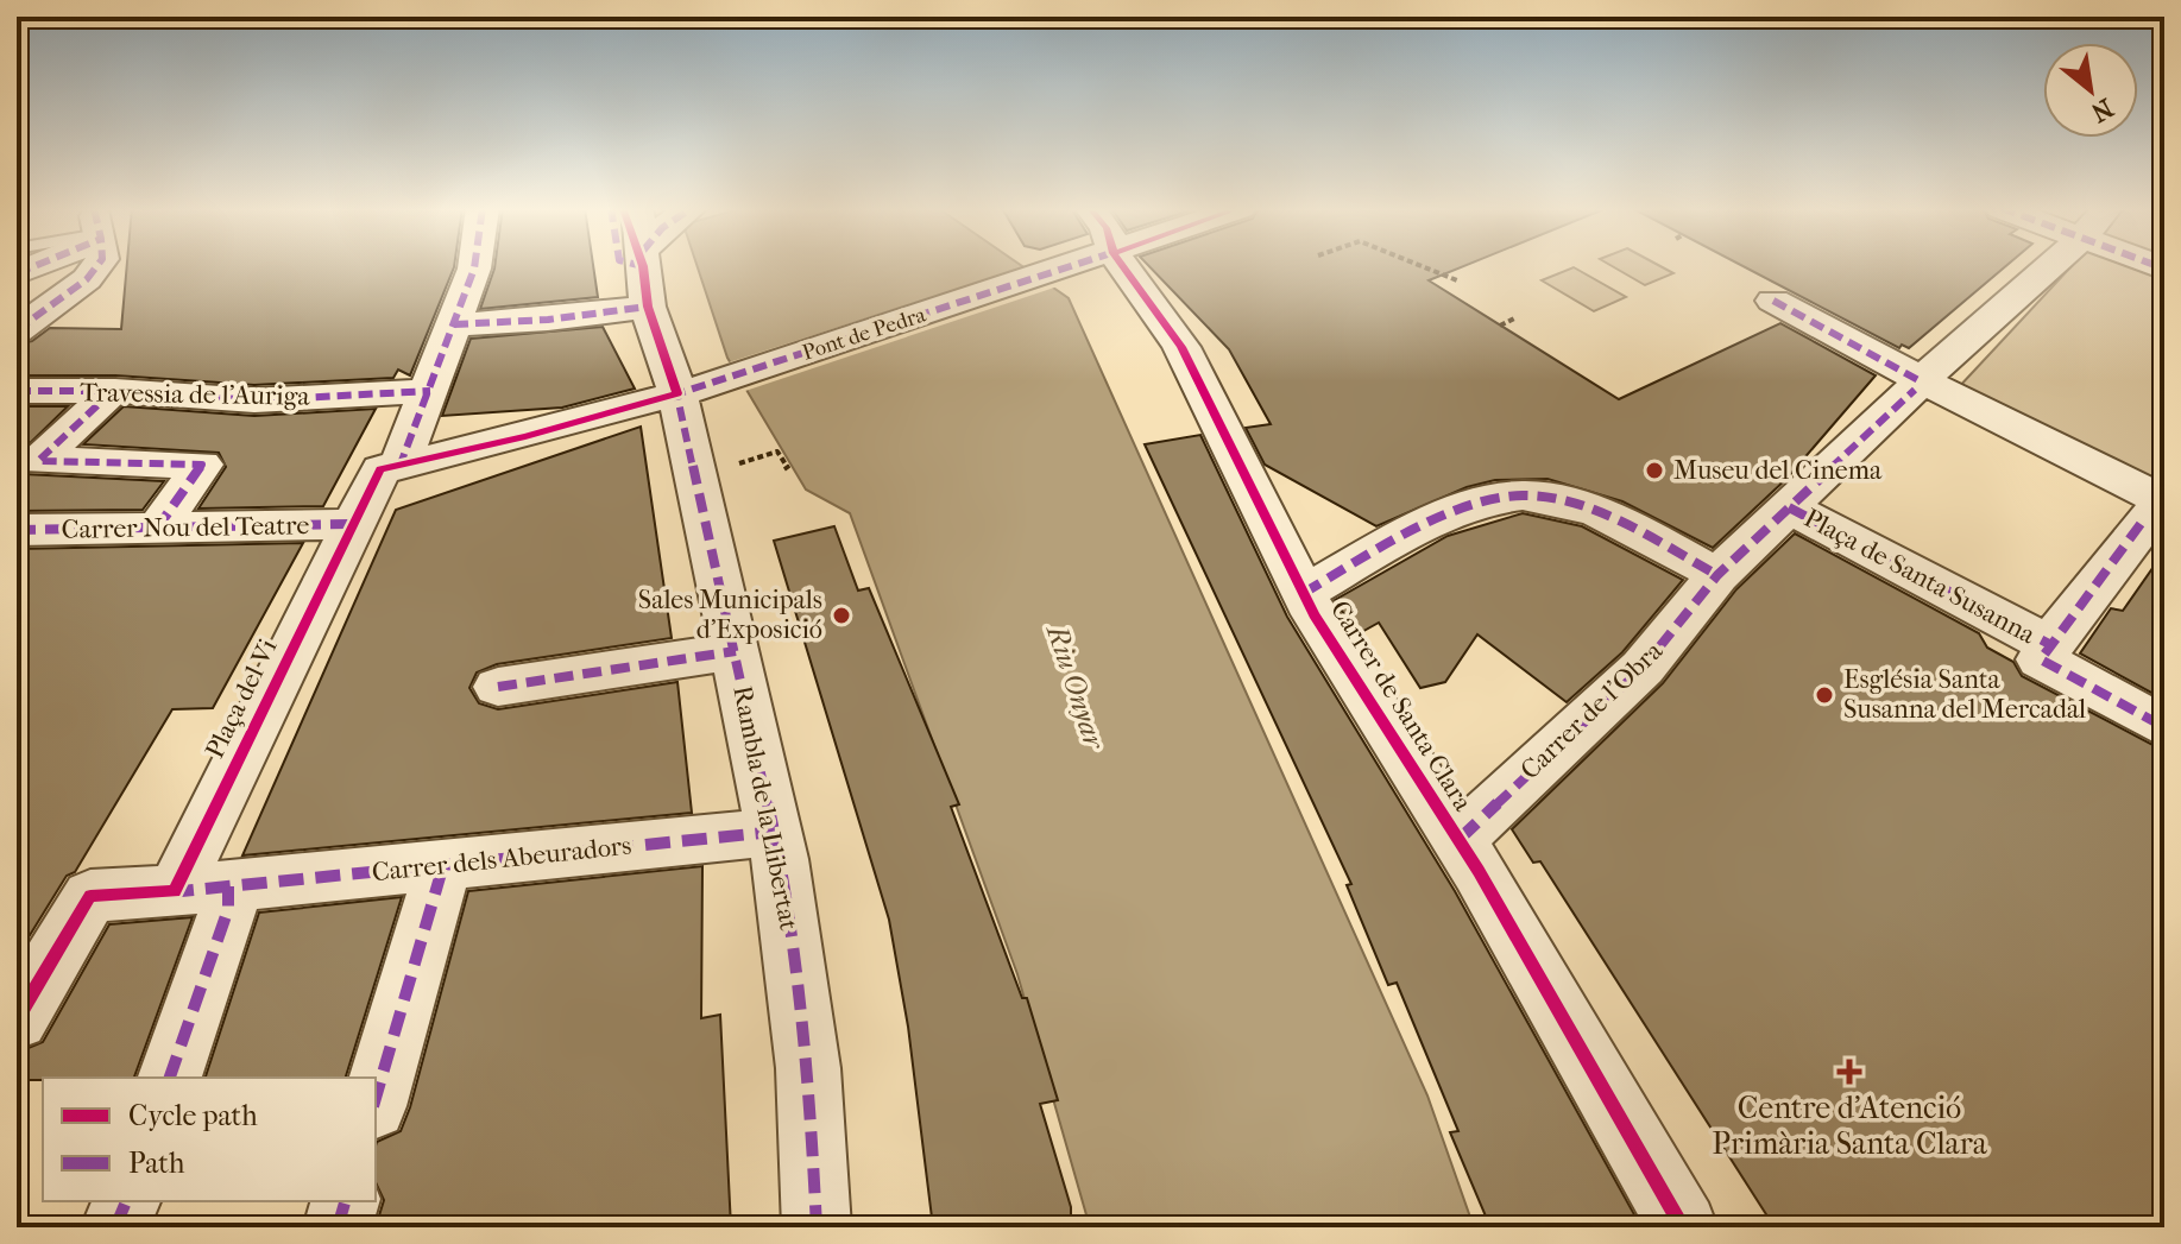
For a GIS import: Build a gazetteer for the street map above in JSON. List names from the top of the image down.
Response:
{
  "streets": {
    "street": [
      "Pont de Pedra",
      "Travessia de l'Auriga",
      "Carrer Nou del Teatre",
      "Plaça de Santa Susanna",
      "Plaça del Vi",
      "Carrer de Santa Clara",
      "Carrer de l'Obra",
      "Rambla de la Llibertat",
      "Carrer dels Abeuradors"
    ]
  },
  "crossings": [
    ["Pont de Pedra", "Plaça del Vi"],
    ["Pont de Pedra", "Rambla de la Llibertat"],
    ["Carrer Nou del Teatre", "Plaça del Vi"],
    ["Plaça de Santa Susanna", "Carrer de l'Obra"],
    ["Plaça del Vi", "Carrer dels Abeuradors"],
    ["Carrer de Santa Clara", "Carrer de l'Obra"],
    ["Rambla de la Llibertat", "Carrer dels Abeuradors"]
  ],
  "water": ["Riu Onyar"],
  "places": {
    "other": ["Museu del Cinema", "Sales Municipals d'Exposició", "Església Santa Susanna del Mercadal"],
    "health": ["Centre d'Atenció Primària Santa Clara"]
  },
  "legend": ["Cycle path", "Path"],
  "north": "bottom right"
}
